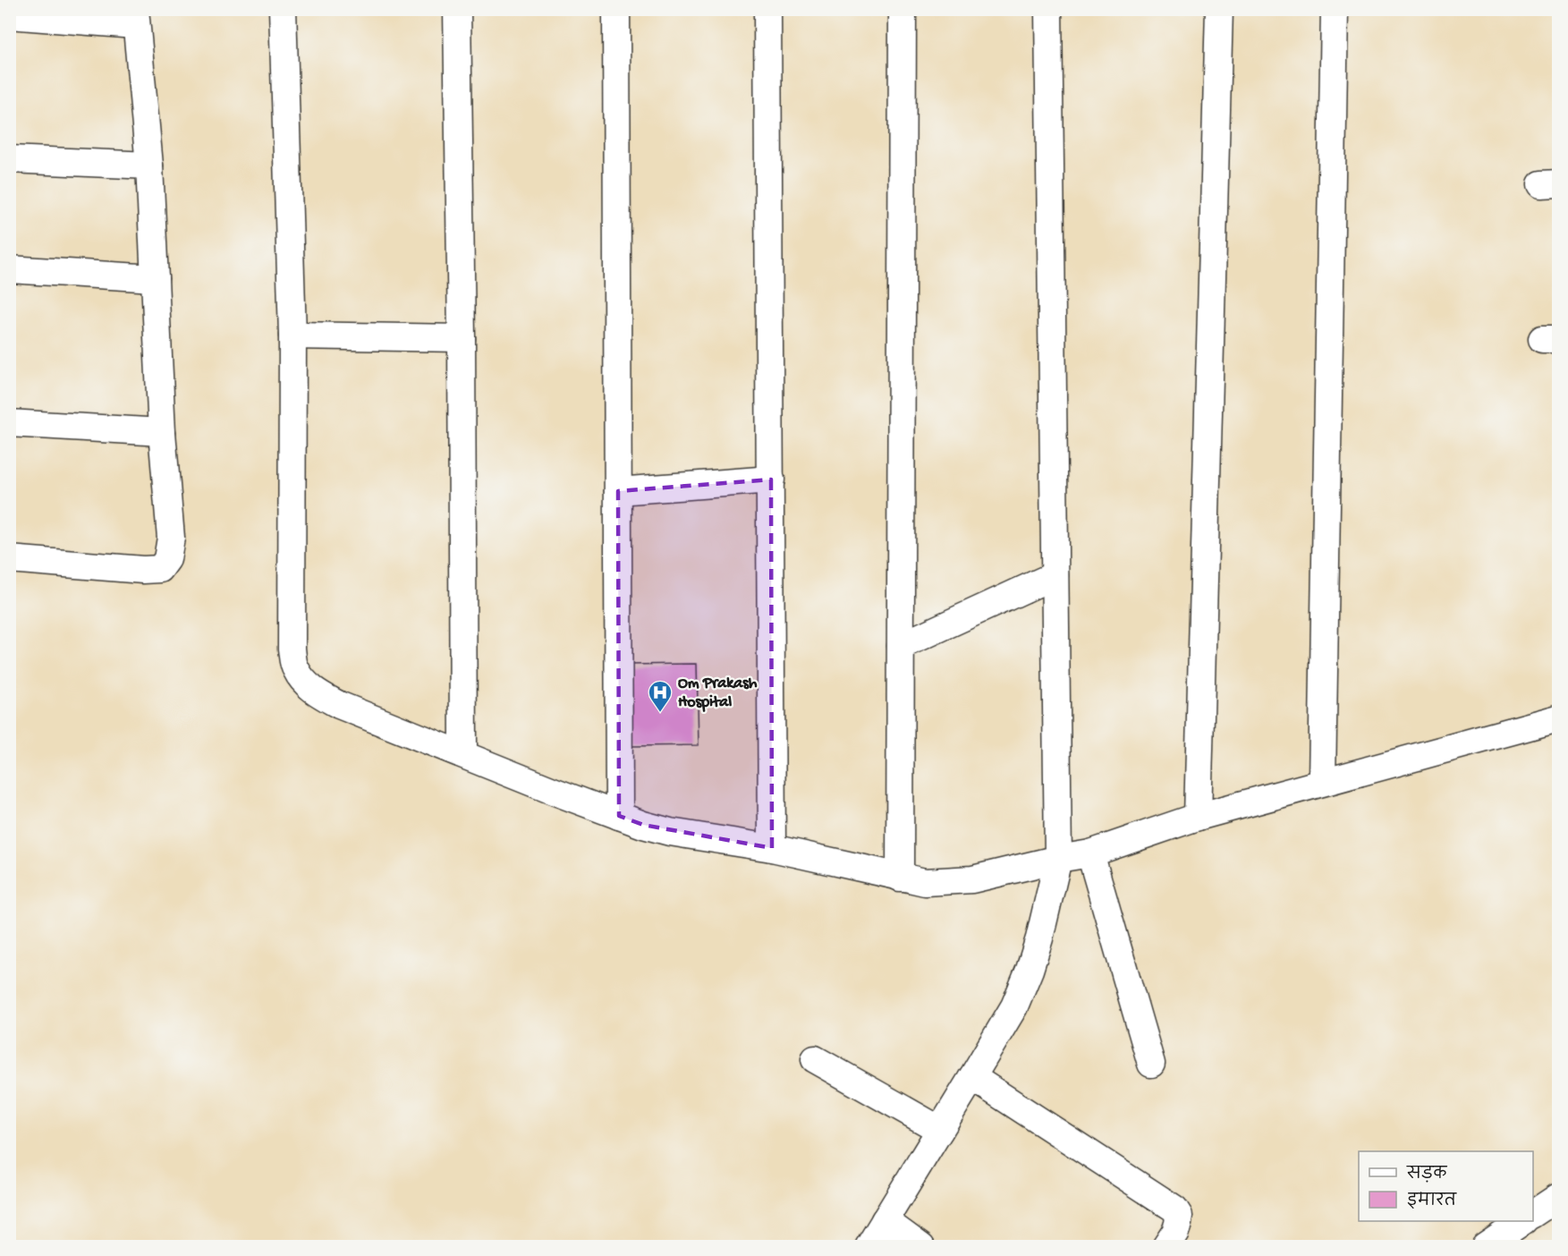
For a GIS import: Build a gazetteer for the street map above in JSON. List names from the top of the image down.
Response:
{
  "places": {
    "hospital": ["Om Prakash Hospital"]
  },
  "legend": ["सड़क", "इमारत"]
}
